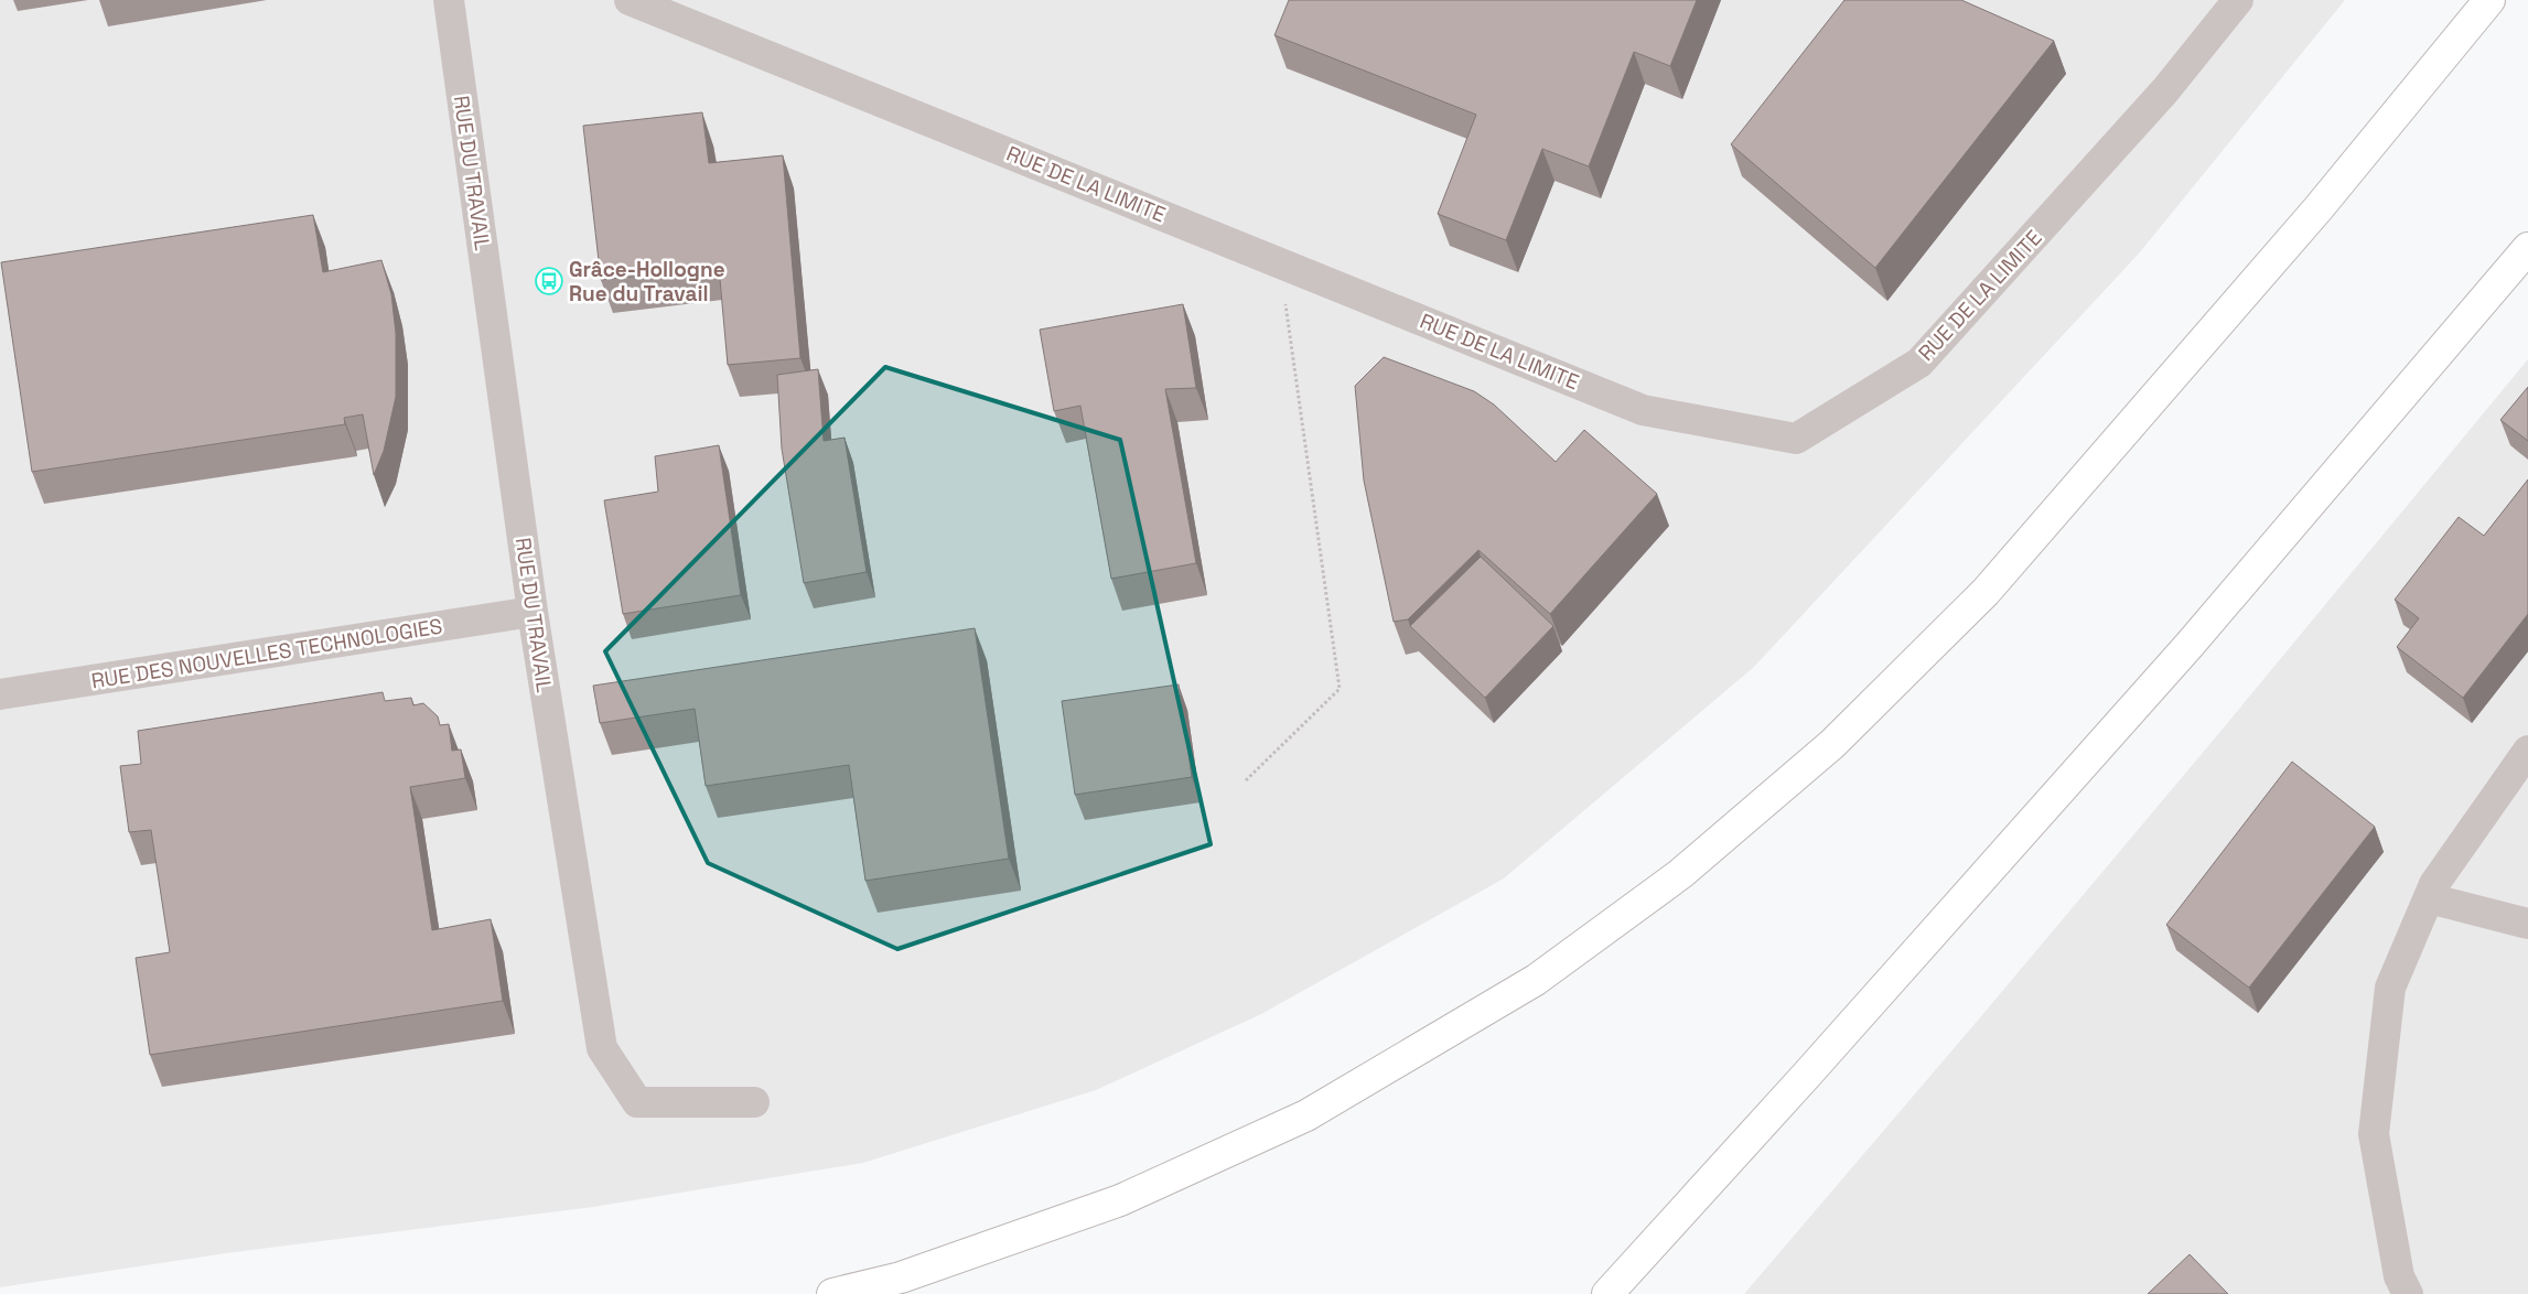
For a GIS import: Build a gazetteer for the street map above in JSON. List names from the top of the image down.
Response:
{
  "streets": {
    "street": ["RUE DU TRAVAIL", "RUE DE LA LIMITE", "RUE DES NOUVELLES TECHNOLOGIES"]
  },
  "crossings": [
    ["RUE DU TRAVAIL", "RUE DES NOUVELLES TECHNOLOGIES"]
  ],
  "places": {
    "bus stop": ["Grâce-Hollogne Rue du Travail"]
  }
}
